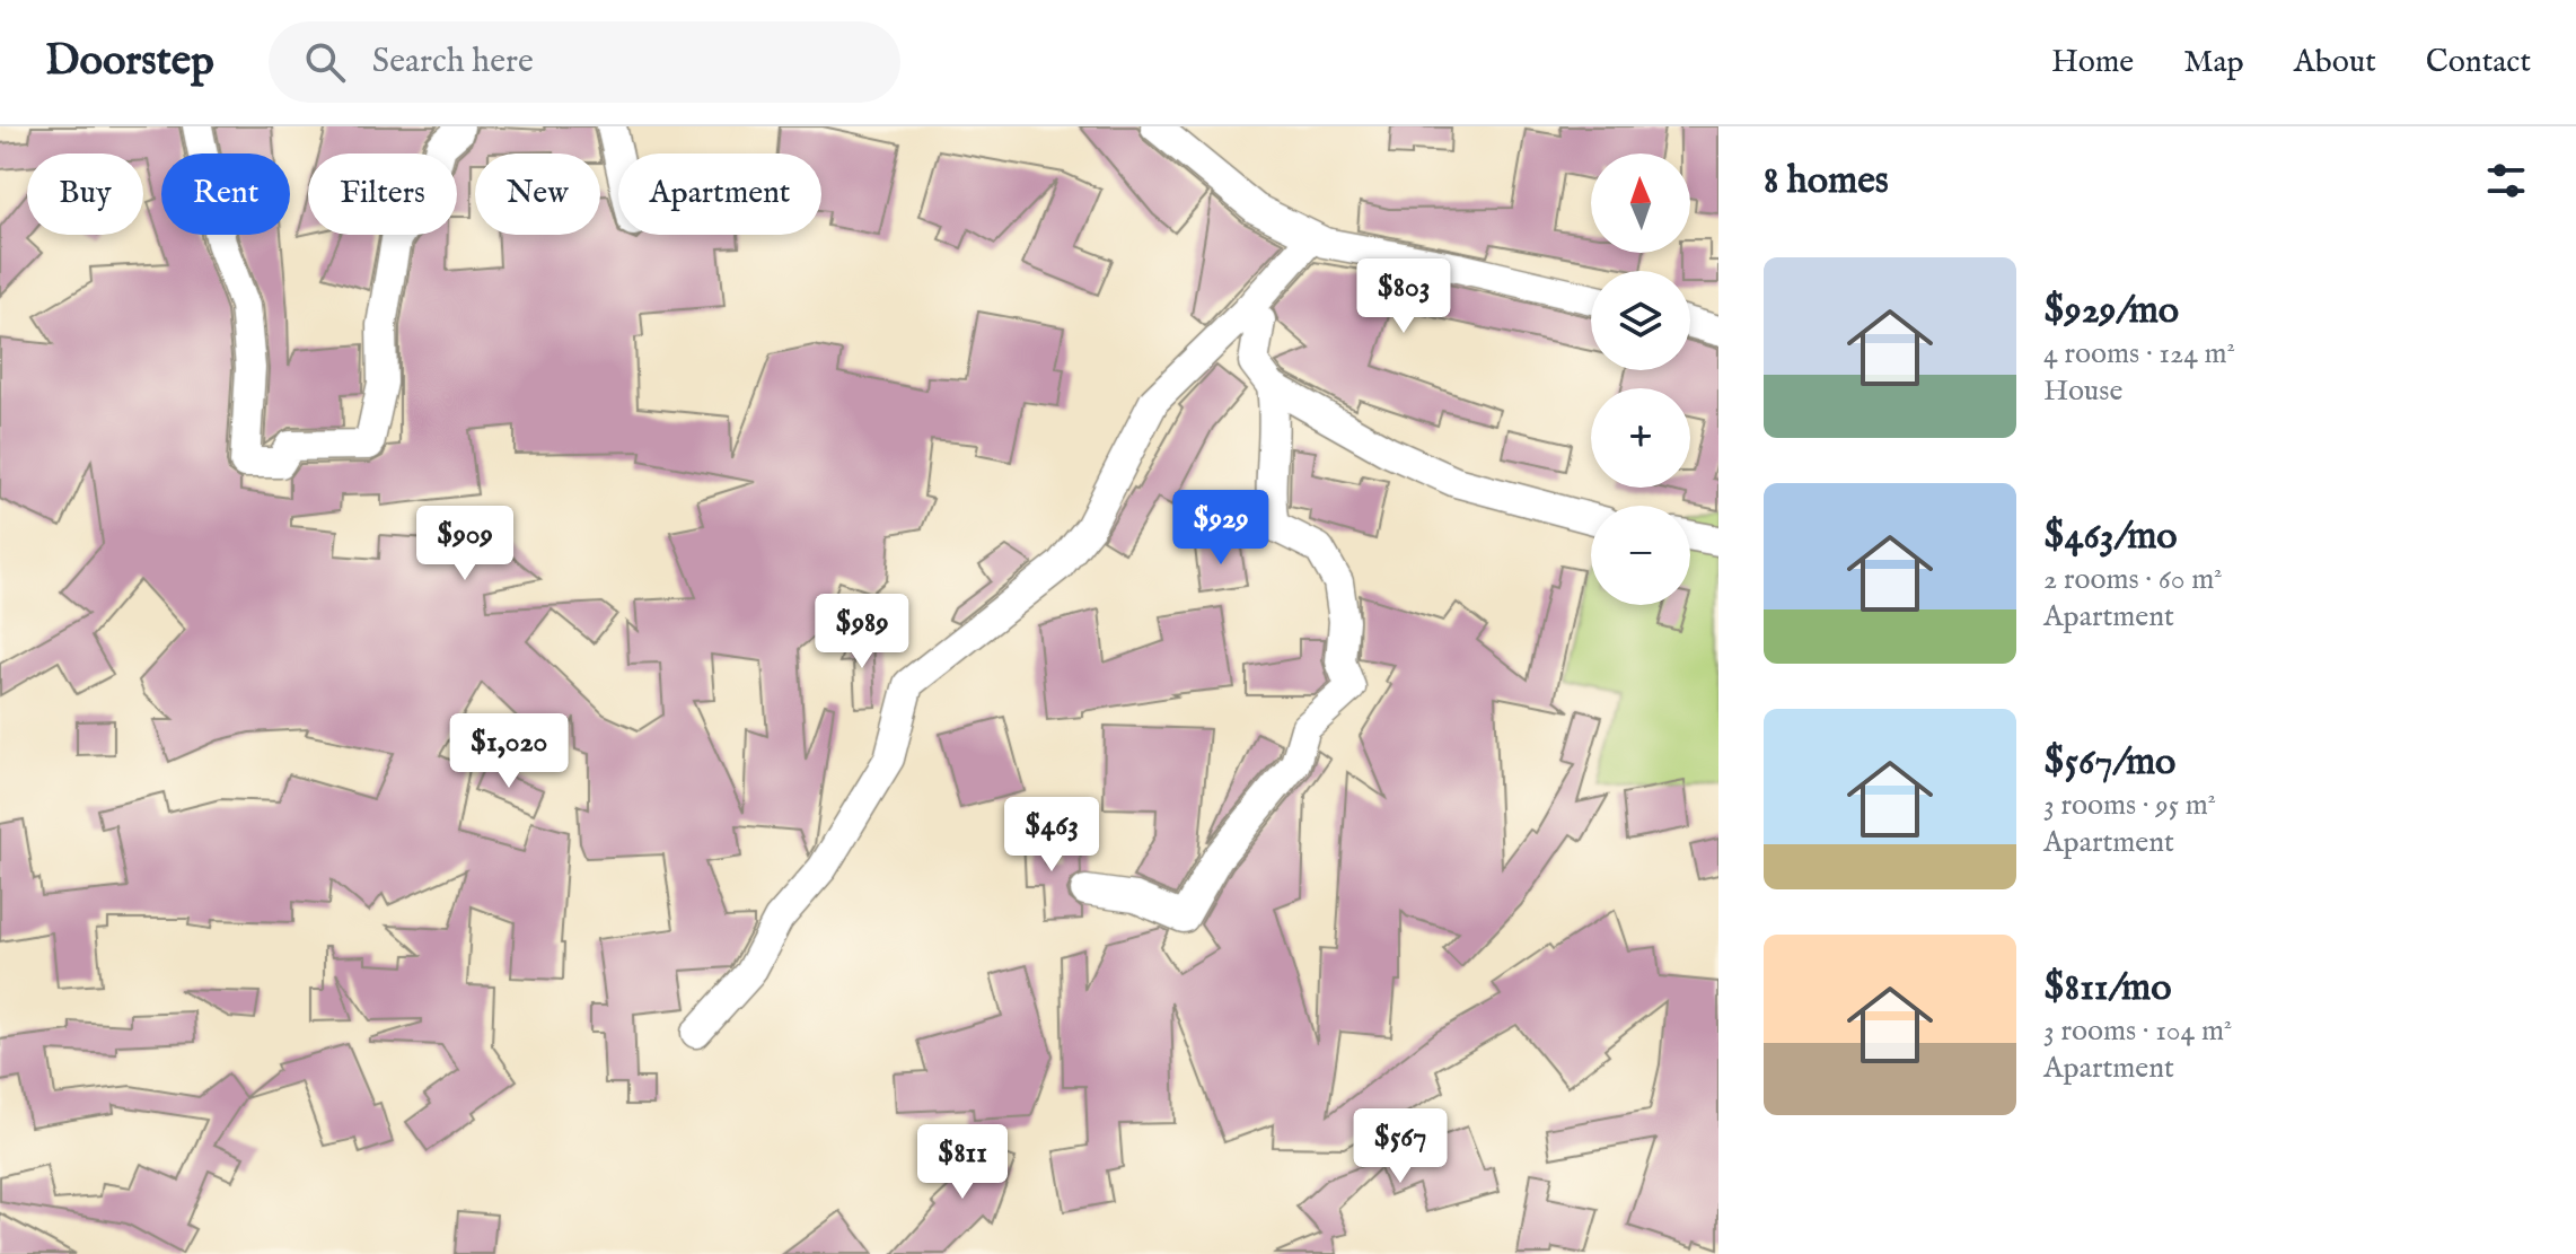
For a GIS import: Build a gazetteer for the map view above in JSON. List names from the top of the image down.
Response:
{
  "north": "top",
  "page": {
    "header": "Doorstep",
    "search": "Search here",
    "nav": [
      "Home",
      "Map",
      "About",
      "Contact"
    ],
    "heading": "8 homes",
    "map_buttons": ["+", "−"],
    "chip": [
      "Buy",
      "Rent",
      "Filters",
      "New",
      "Apartment"
    ],
    "list": [
      {
        "name": "$929/mo",
        "note": "4 rooms · 124 m² · House"
      },
      {
        "name": "$463/mo",
        "note": "2 rooms · 60 m² · Apartment"
      },
      {
        "name": "$567/mo",
        "note": "3 rooms · 95 m² · Apartment"
      },
      {
        "name": "$811/mo",
        "note": "3 rooms · 104 m² · Apartment"
      }
    ],
    "price": [
      "$803",
      "$929",
      "$909",
      "$989",
      "$1,020",
      "$463",
      "$567",
      "$811"
    ]
  }
}
